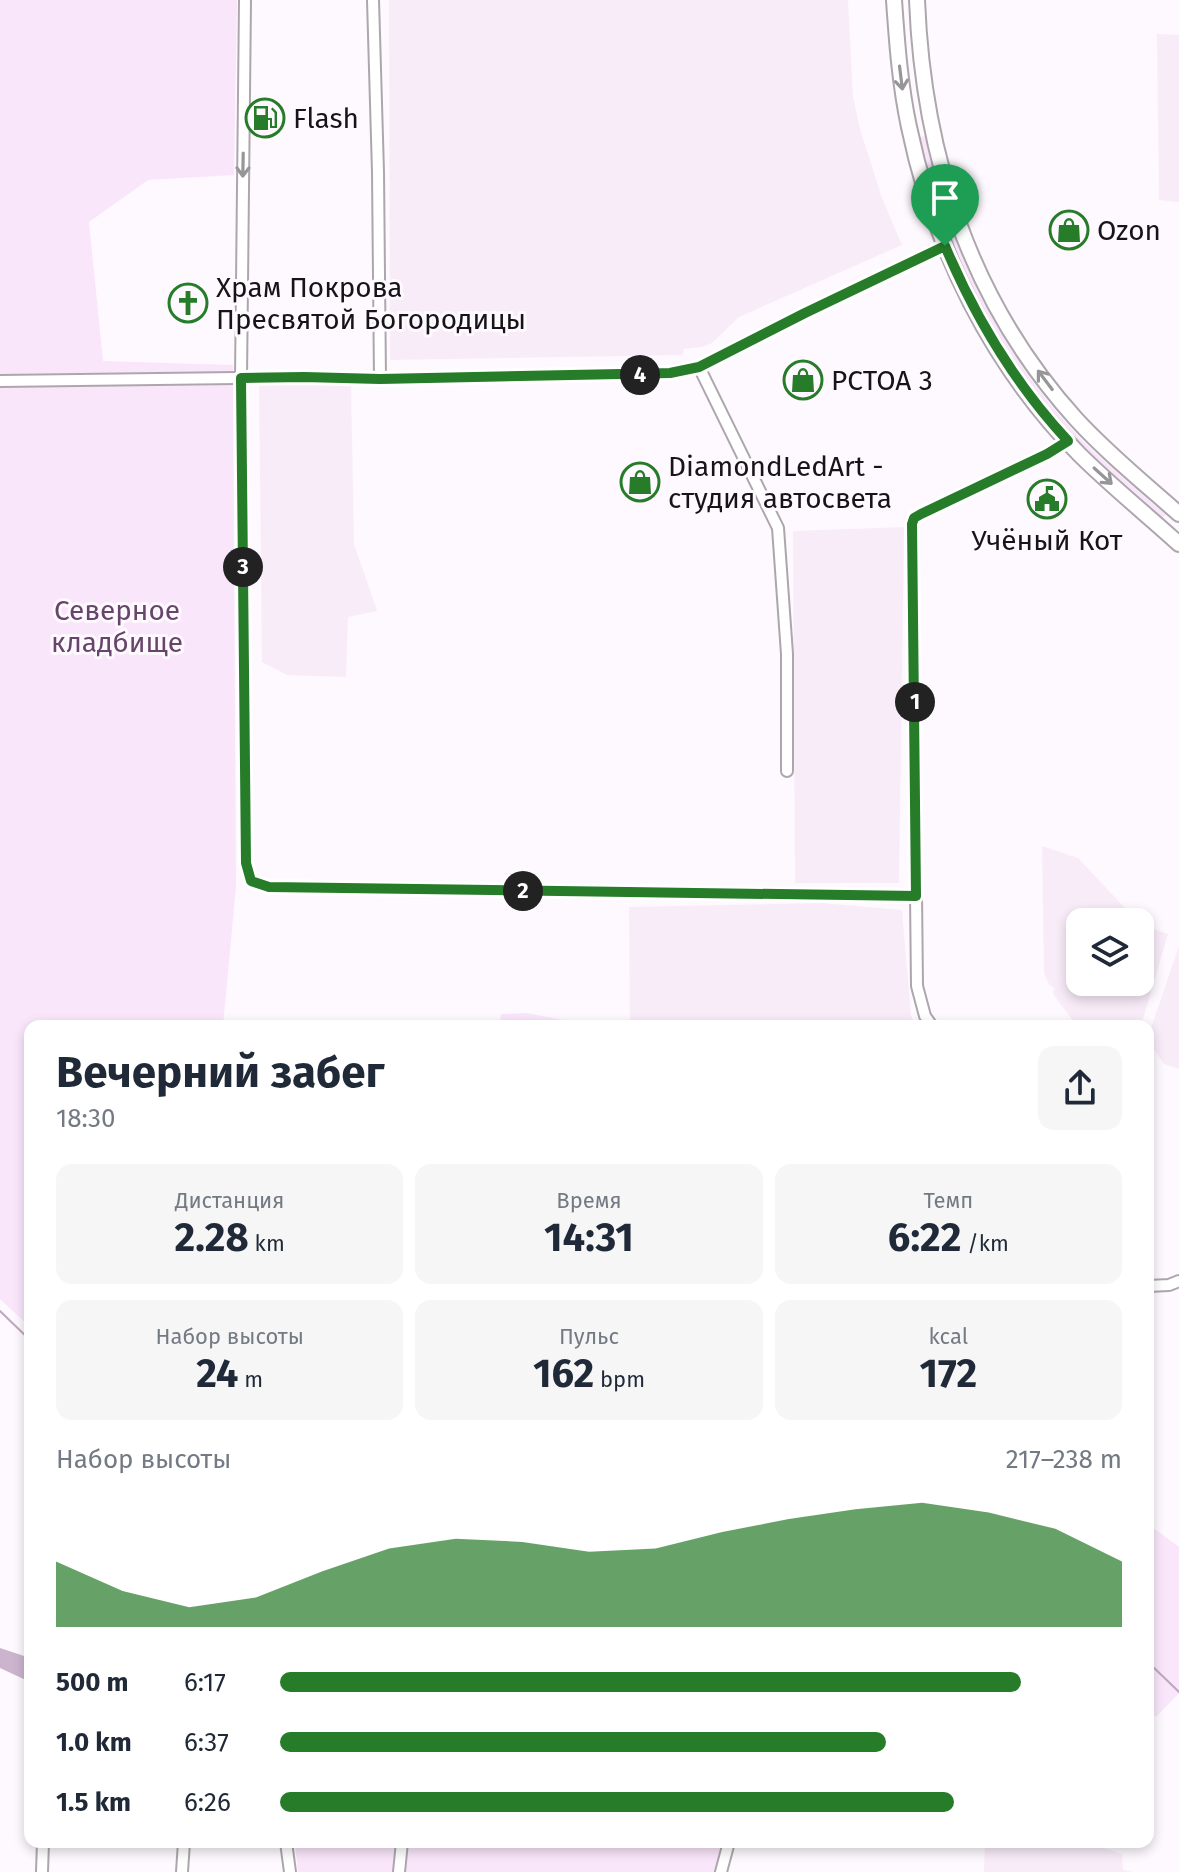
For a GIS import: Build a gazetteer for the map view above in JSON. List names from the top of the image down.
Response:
{
  "parks": ["Северное кладбище"],
  "places": {
    "fuel station": ["Flash"],
    "shop": ["Ozon", "РСТОА 3", "DiamondLedArt - студия автосвета"],
    "church": ["Храм Покрова Пресвятой Богородицы"],
    "public building": ["Учёный Кот"]
  },
  "page": {
    "pins": [
      "4",
      "3",
      "1",
      "2"
    ],
    "heading": ["Вечерний забег", "18:30"],
    "stats": [
      ["Дистанция", "2.28 km"],
      ["Время", "14:31"],
      ["Темп", "6:22 /km"],
      ["Набор высоты", "24 m"],
      ["Пульс", "162 bpm"],
      ["kcal", "172"]
    ],
    "chart": ["Набор высоты", "217–238 m"],
    "list": [
      {
        "name": "500 m",
        "note": "6:17"
      },
      {
        "name": "1.0 km",
        "note": "6:37"
      },
      {
        "name": "1.5 km",
        "note": "6:26"
      }
    ]
  }
}
